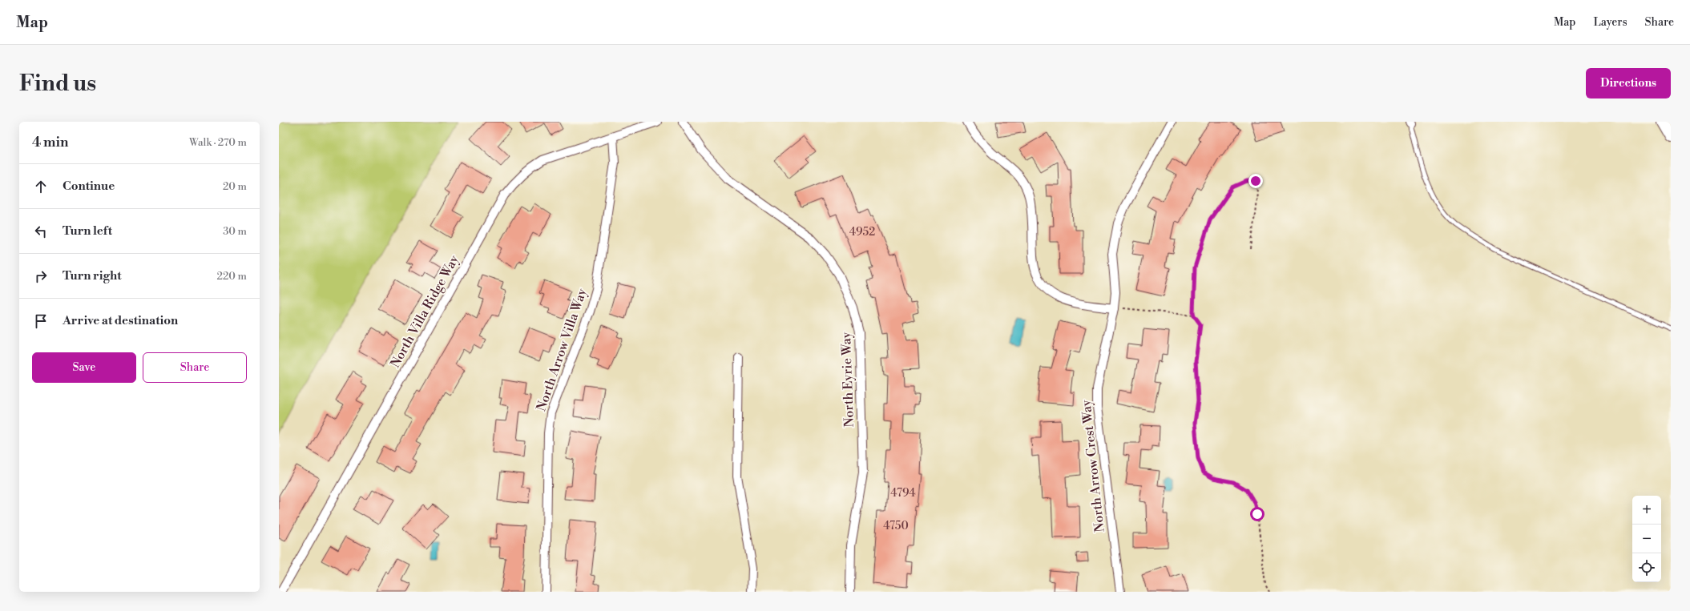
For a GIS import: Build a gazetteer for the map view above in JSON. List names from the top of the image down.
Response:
{
  "streets": {
    "street": [
      "North Villa Ridge Way",
      "North Arrow Villa Way",
      "North Eyrie Way",
      "North Arrow Crest Way"
    ]
  },
  "crossings": [
    ["North Villa Ridge Way", "North Arrow Villa Way"]
  ],
  "house_numbers": ["4952", "4794", "4750"],
  "page": {
    "header": "Map",
    "nav": ["Map", "Layers", "Share"],
    "buttons": [
      "Directions",
      ["Save", "Share"]
    ],
    "title": "Find us",
    "heading": ["4 min", "Walk · 270 m"],
    "list": [
      ["Continue", "20 m"],
      ["Turn left", "30 m"],
      ["Turn right", "220 m"],
      "Arrive at destination"
    ],
    "map_buttons": ["+", "−"]
  }
}
